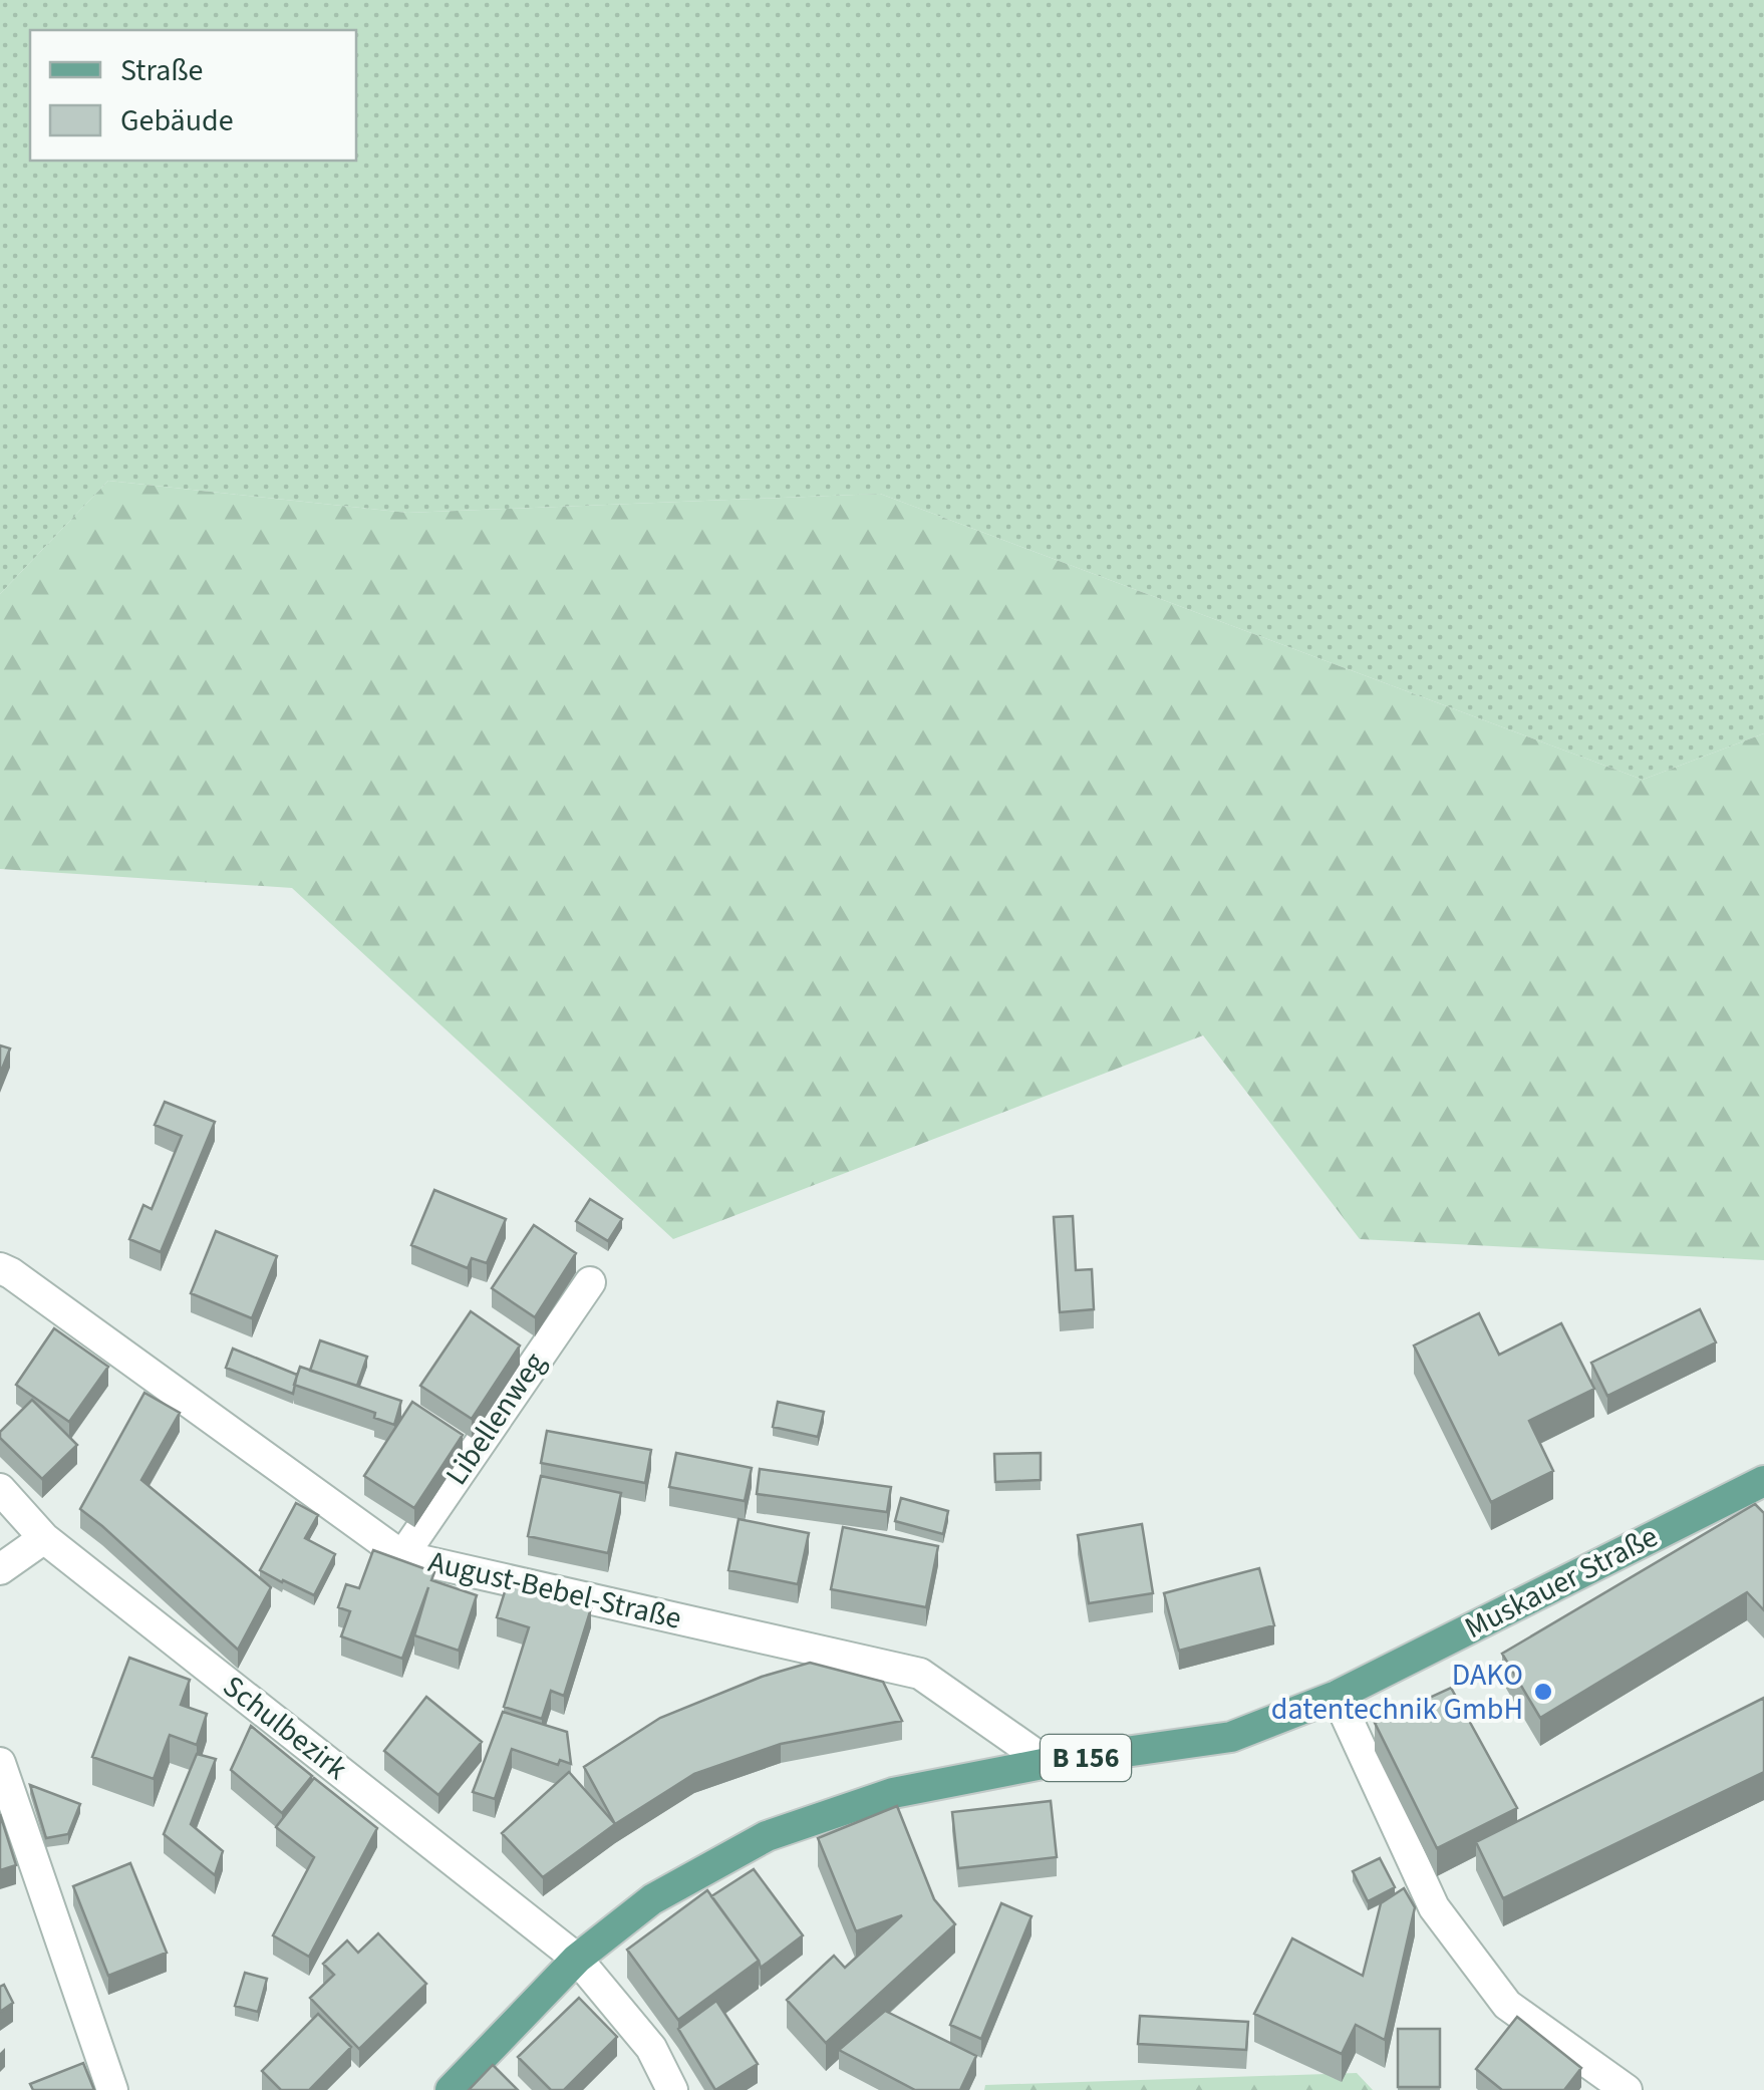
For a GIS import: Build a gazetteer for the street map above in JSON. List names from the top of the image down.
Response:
{
  "streets": {
    "main road": ["Muskauer Straße", "B 156"],
    "street": ["Libellenweg", "August-Bebel-Straße", "Schulbezirk"]
  },
  "crossings": [
    ["Libellenweg", "August-Bebel-Straße"],
    ["Muskauer Straße", "August-Bebel-Straße"],
    ["Muskauer Straße", "Schulbezirk"]
  ],
  "places": ["DAKO datentechnik GmbH"],
  "legend": ["Straße", "Gebäude"]
}
